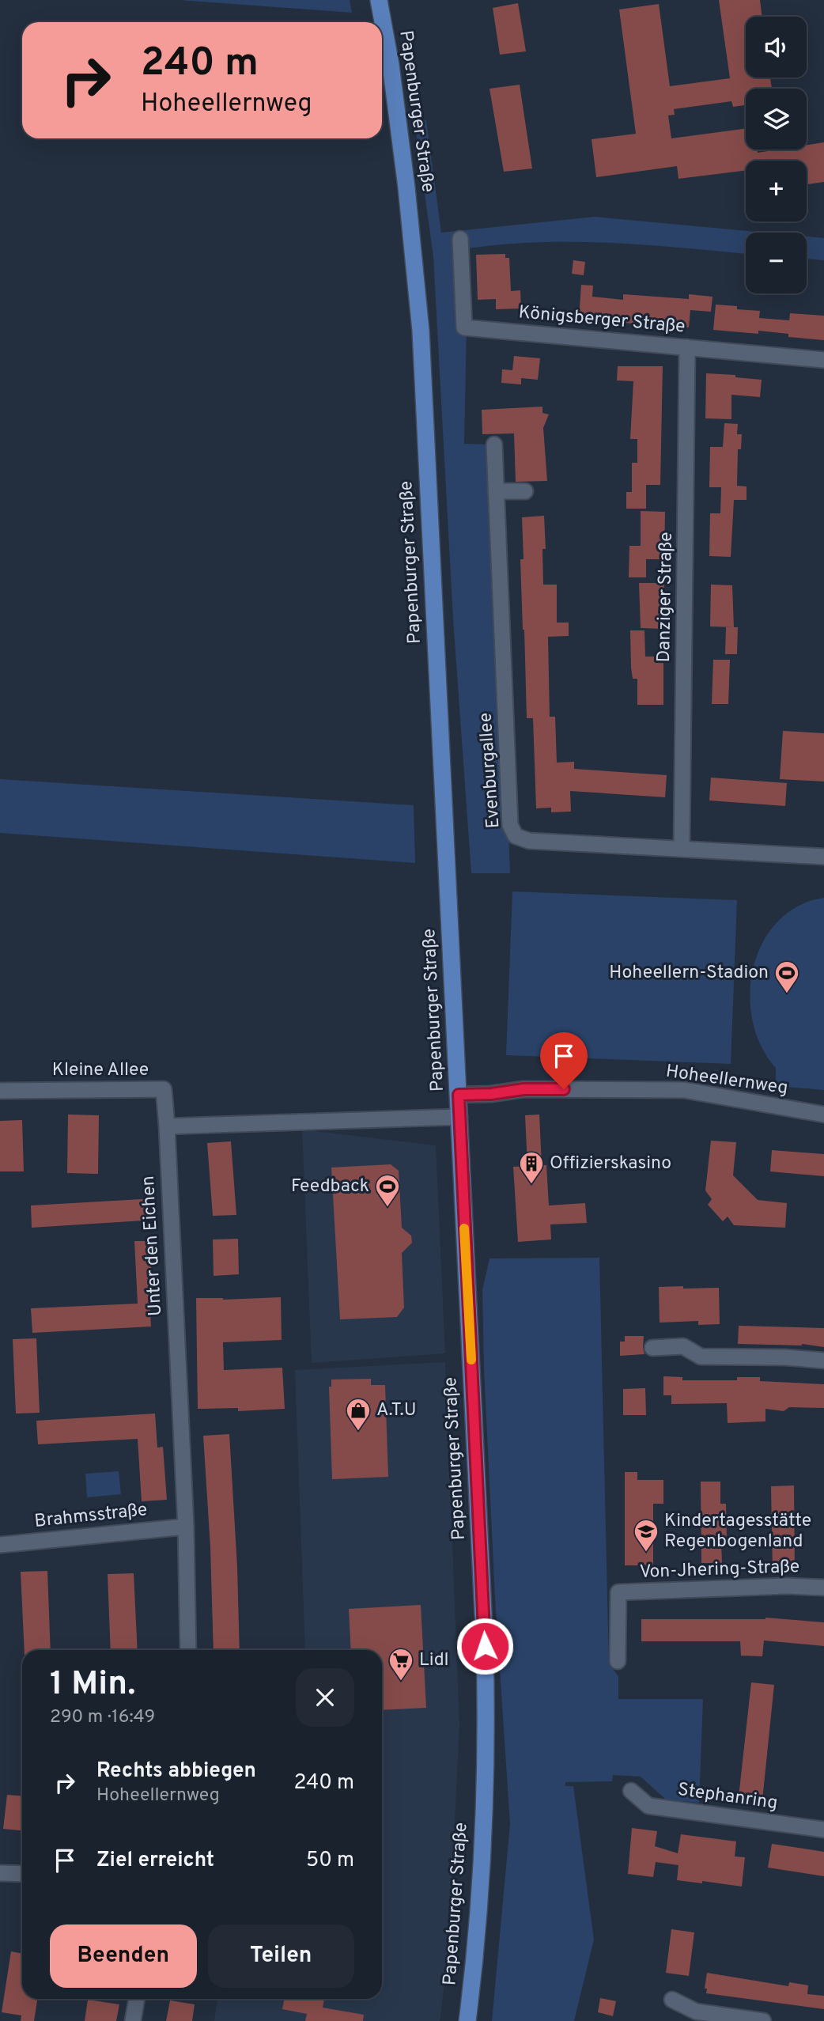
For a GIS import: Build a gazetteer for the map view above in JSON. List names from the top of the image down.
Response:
{
  "streets": {
    "main road": ["Papenburger Straße"],
    "street": [
      "Königsberger Straße",
      "Danziger Straße",
      "Evenburgallee",
      "Kleine Allee",
      "Hoheellernweg",
      "Unter den Eichen",
      "Brahmsstraße",
      "Von-Jhering-Straße",
      "Stephanring"
    ]
  },
  "crossings": [
    ["Papenburger Straße", "Hoheellernweg"],
    ["Königsberger Straße", "Danziger Straße"],
    ["Danziger Straße", "Evenburgallee"],
    ["Kleine Allee", "Unter den Eichen"],
    ["Unter den Eichen", "Brahmsstraße"]
  ],
  "places": {
    "sports": ["Hoheellern-Stadion", "Feedback"],
    "building": ["Offizierskasino"],
    "shop": ["A.T.U"],
    "school or university": ["Kindertagesstätte Regenbogenland"],
    "supermarket": ["Lidl"]
  },
  "page": {
    "map_buttons": ["+", "−"],
    "turn": ["240 m", "Hoheellernweg"],
    "heading": ["1 Min.", "290 m · 16:49"],
    "list": [
      {
        "name": "Rechts abbiegen",
        "note": "Hoheellernweg",
        "value": "240 m"
      },
      {
        "name": "Ziel erreicht",
        "value": "50 m"
      }
    ],
    "buttons": ["Beenden", "Teilen"]
  }
}
